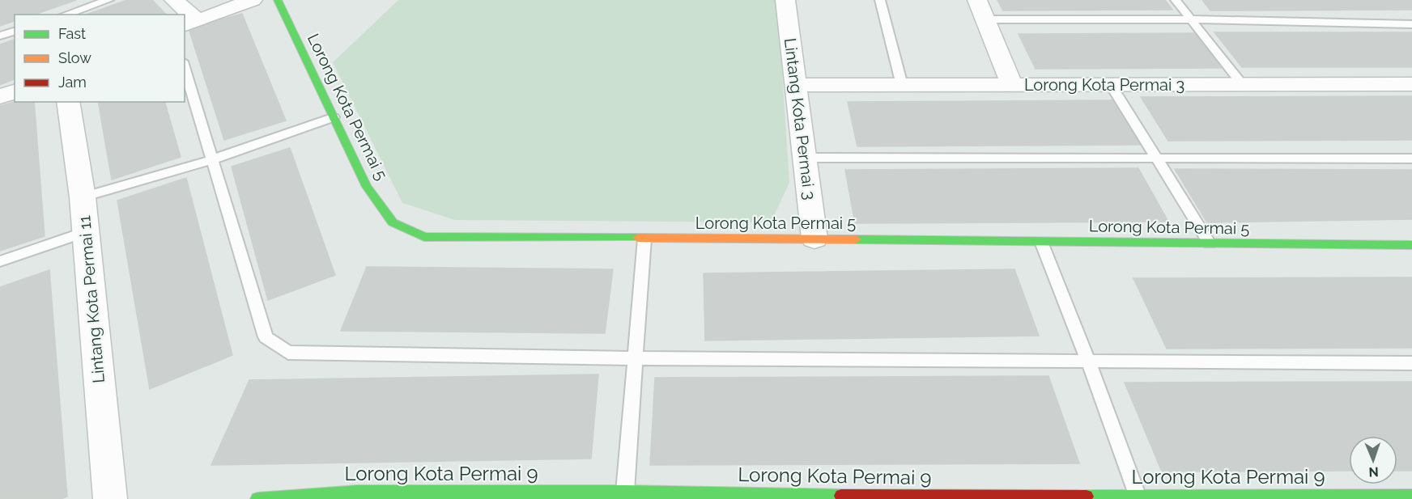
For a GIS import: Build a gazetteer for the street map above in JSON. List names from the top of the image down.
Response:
{
  "streets": {
    "street": [
      "Lorong Kota Permai 3",
      "Lorong Kota Permai 5",
      "Lintang Kota Permai 3",
      "Lintang Kota Permai 11",
      "Lorong Kota Permai 9"
    ]
  },
  "crossings": [
    ["Lorong Kota Permai 3", "Lintang Kota Permai 3"],
    ["Lorong Kota Permai 5", "Lintang Kota Permai 3"]
  ],
  "legend": ["Fast", "Slow", "Jam"],
  "north": "bottom"
}
